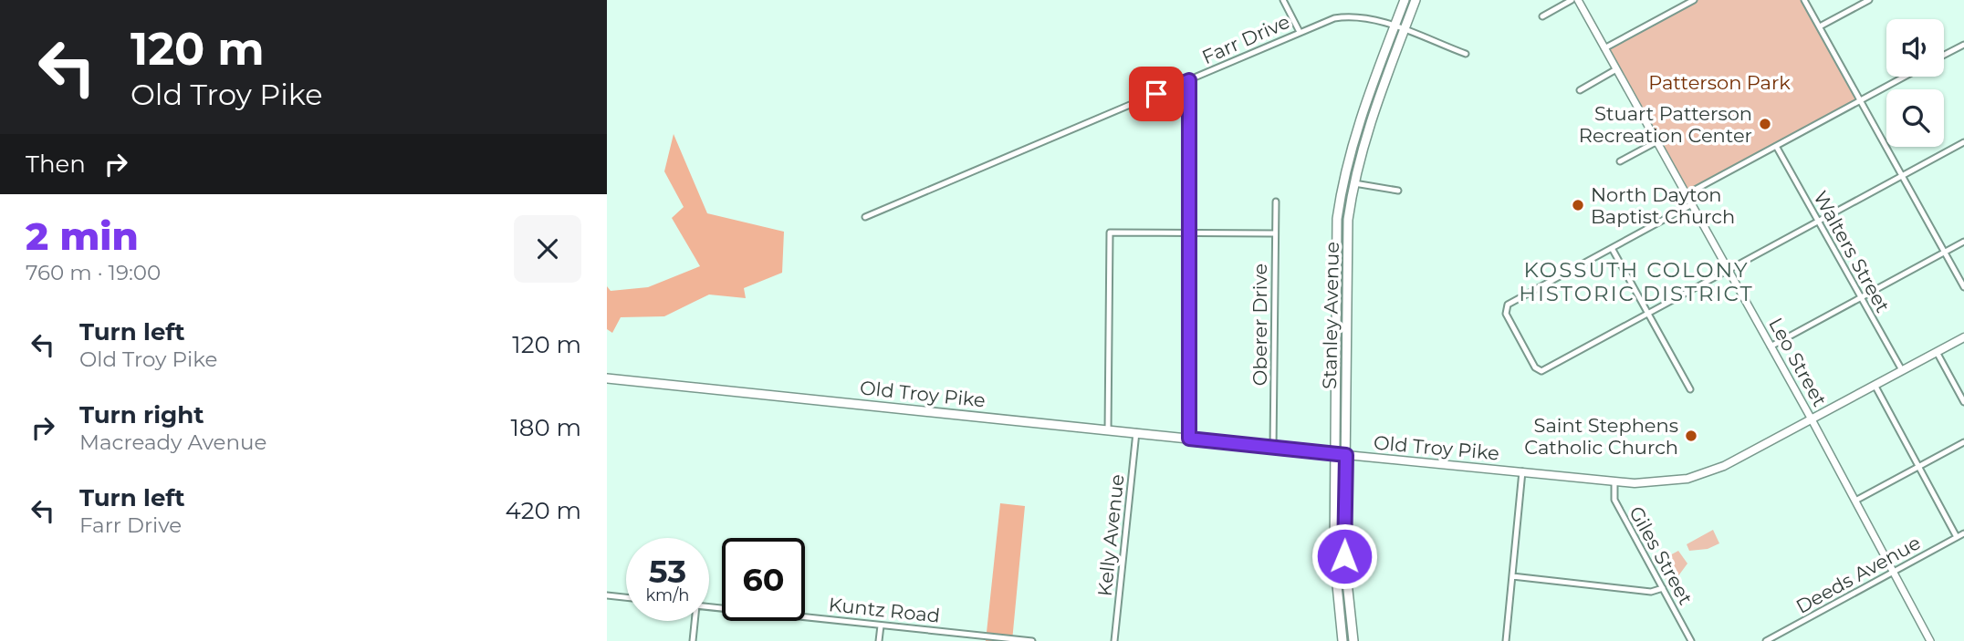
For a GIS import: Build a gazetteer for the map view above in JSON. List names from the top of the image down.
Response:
{
  "streets": {
    "main road": ["Stanley Avenue", "Old Troy Pike"],
    "street": [
      "Farr Drive",
      "Walters Street",
      "Oberer Drive",
      "Leo Street",
      "Kelly Avenue",
      "Giles Street",
      "Deeds Avenue",
      "Kuntz Road"
    ]
  },
  "crossings": [
    ["Farr Drive", "Stanley Avenue"],
    ["Walters Street", "Old Troy Pike"],
    ["Stanley Avenue", "Old Troy Pike"],
    ["Oberer Drive", "Old Troy Pike"],
    ["Leo Street", "Old Troy Pike"],
    ["Leo Street", "Deeds Avenue"],
    ["Old Troy Pike", "Kelly Avenue"],
    ["Old Troy Pike", "Giles Street"]
  ],
  "districts": ["KOSSUTH COLONY HISTORIC DISTRICT"],
  "parks": ["Patterson Park"],
  "places": ["Stuart Patterson Recreation Center", "North Dayton Baptist Church", "Saint Stephens Catholic Church"],
  "page": {
    "turn": ["120 m", "Old Troy Pike"],
    "then": "Then",
    "heading": ["2 min", "760 m · 19:00"],
    "list": [
      {
        "name": "Turn left",
        "note": "Old Troy Pike",
        "value": "120 m"
      },
      {
        "name": "Turn right",
        "note": "Macready Avenue",
        "value": "180 m"
      },
      {
        "name": "Turn left",
        "note": "Farr Drive",
        "value": "420 m"
      }
    ],
    "speed": "53 km/h",
    "limit": "60"
  }
}
